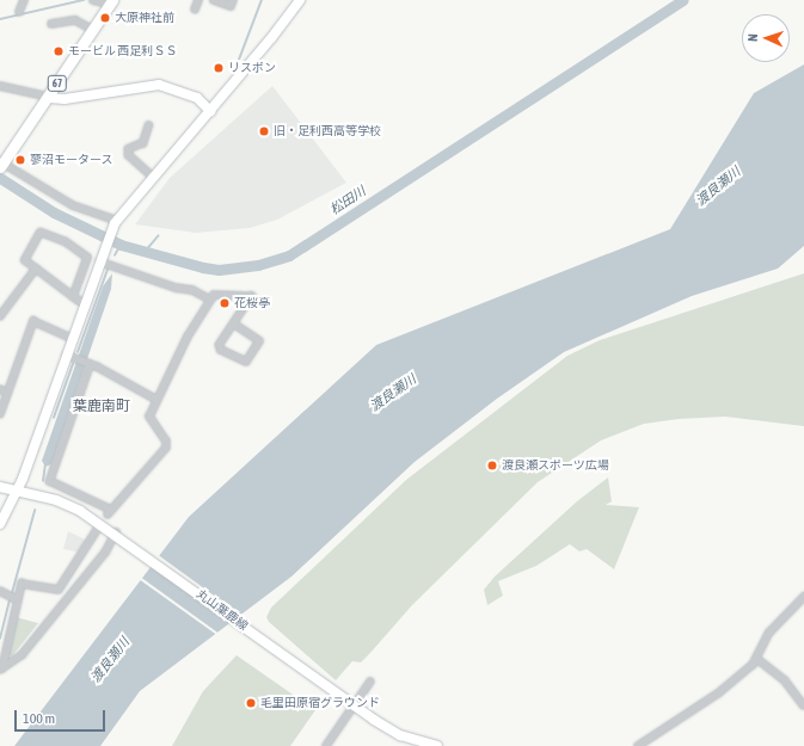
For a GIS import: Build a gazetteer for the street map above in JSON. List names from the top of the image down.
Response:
{
  "streets": {
    "main road": ["67"],
    "street": ["丸山葉鹿線"]
  },
  "districts": ["葉鹿南町"],
  "water": ["渡良瀬川", "松田川"],
  "places": [
    "大原神社前",
    "モービル 西足利ＳＳ",
    "リスボン",
    "旧・足利西高等学校",
    "蓼沼モータース",
    "花桜亭",
    "渡良瀬スポーツ広場",
    "毛里田原宿グラウンド"
  ],
  "scale_bar": "100 m",
  "north": "left"
}
